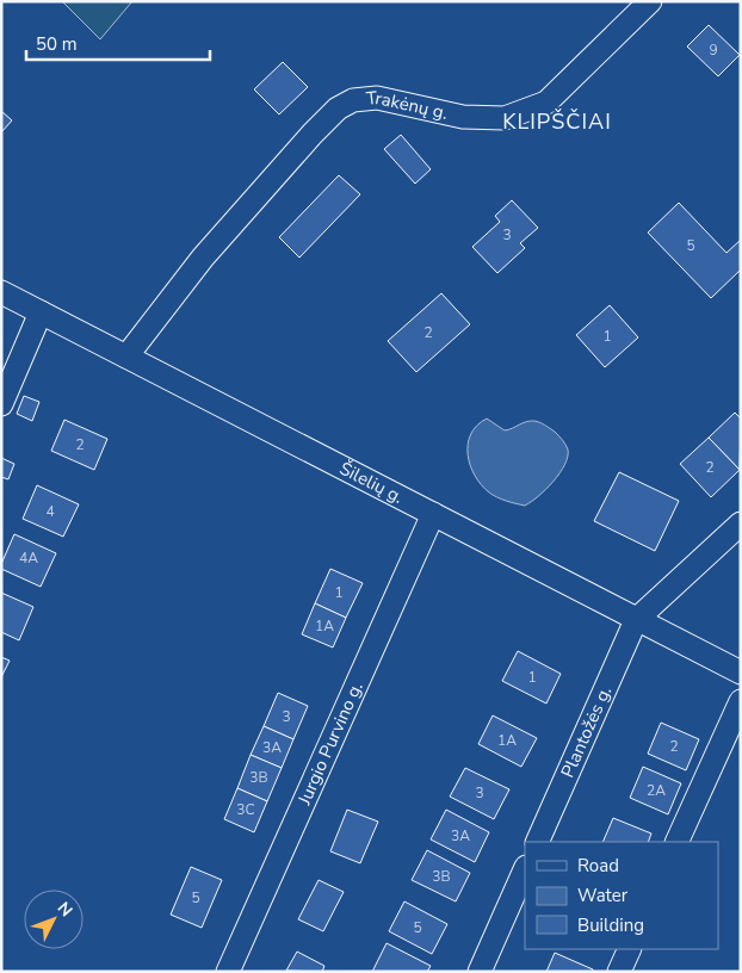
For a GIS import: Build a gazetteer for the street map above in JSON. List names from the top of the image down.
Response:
{
  "streets": {
    "street": [
      "Trakėnų g.",
      "Šilelių g.",
      "Plantožės g.",
      "Jurgio Purvino g."
    ]
  },
  "crossings": [
    ["Trakėnų g.", "Šilelių g."],
    ["Šilelių g.", "Plantožės g."],
    ["Šilelių g.", "Jurgio Purvino g."]
  ],
  "districts": ["KLIPŠČIAI"],
  "house_numbers": [
    "9",
    "3",
    "5",
    "2",
    "1",
    "2",
    "2",
    "4",
    "4A",
    "1",
    "1A",
    "1",
    "3",
    "1A",
    "2",
    "3A",
    "3B",
    "2A",
    "3",
    "3C",
    "3A",
    "3B",
    "5",
    "5"
  ],
  "legend": ["Road", "Water", "Building"],
  "scale_bar": "50 m",
  "north": "top right"
}
